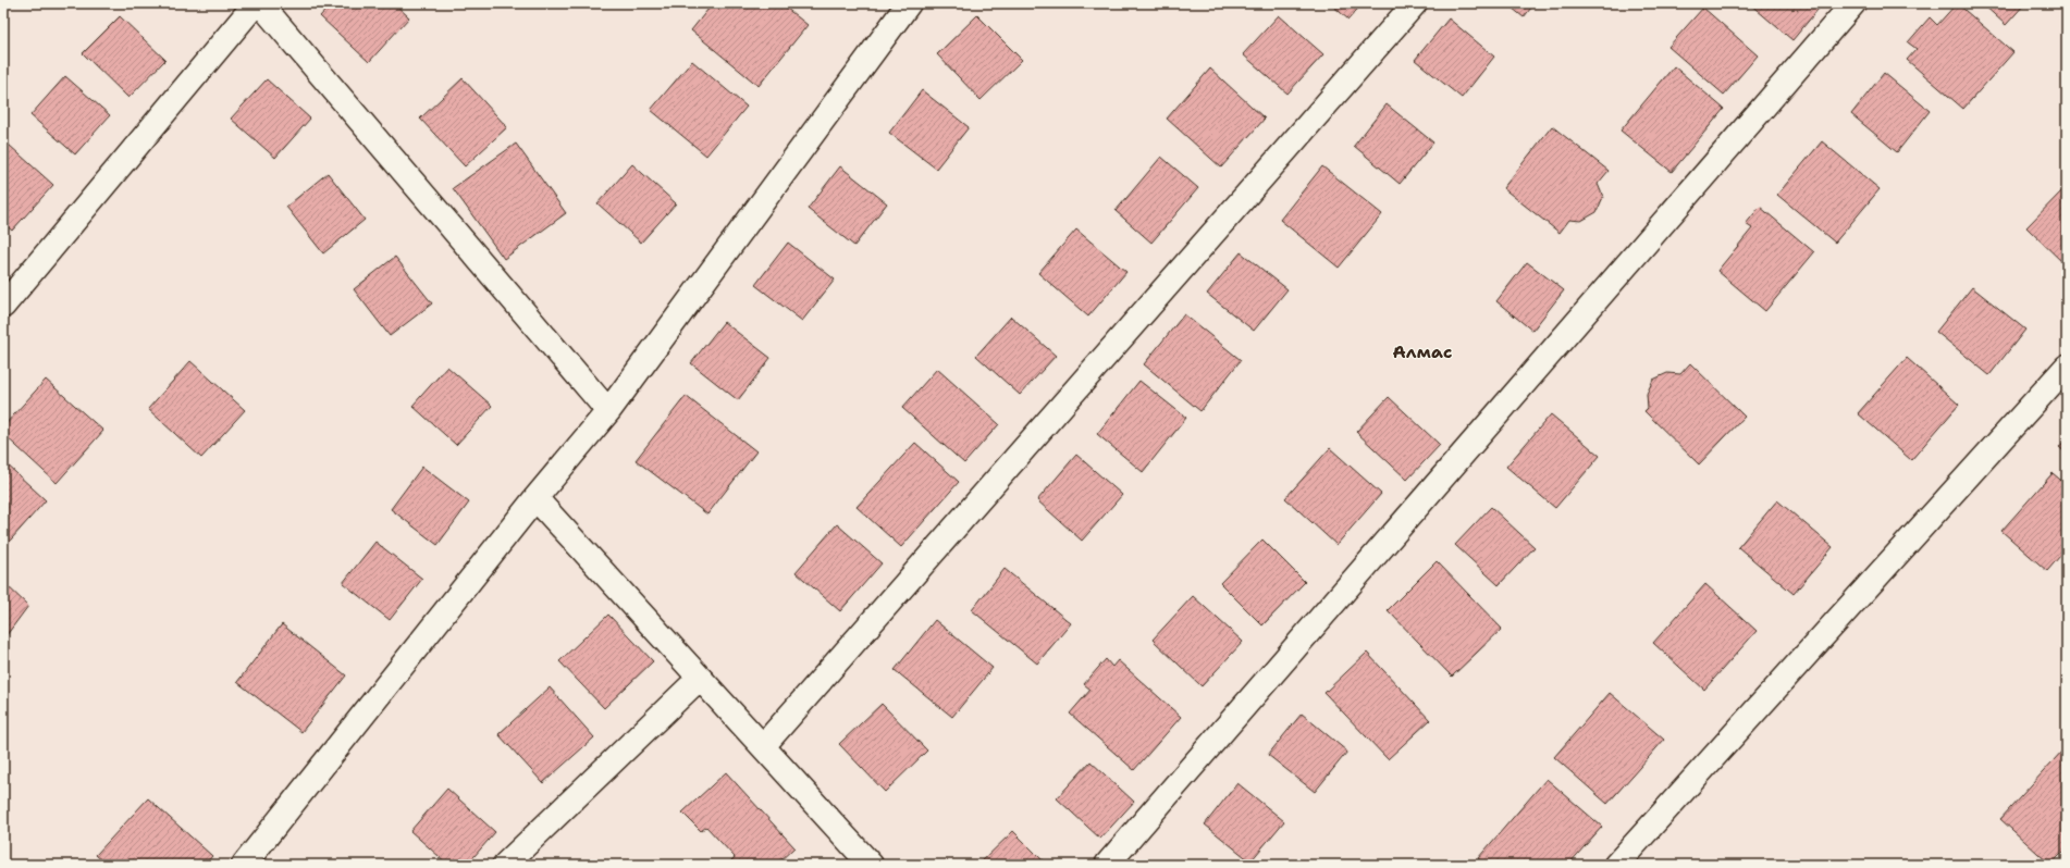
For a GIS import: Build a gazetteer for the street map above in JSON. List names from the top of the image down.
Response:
{
  "districts": ["Алмас"]
}
